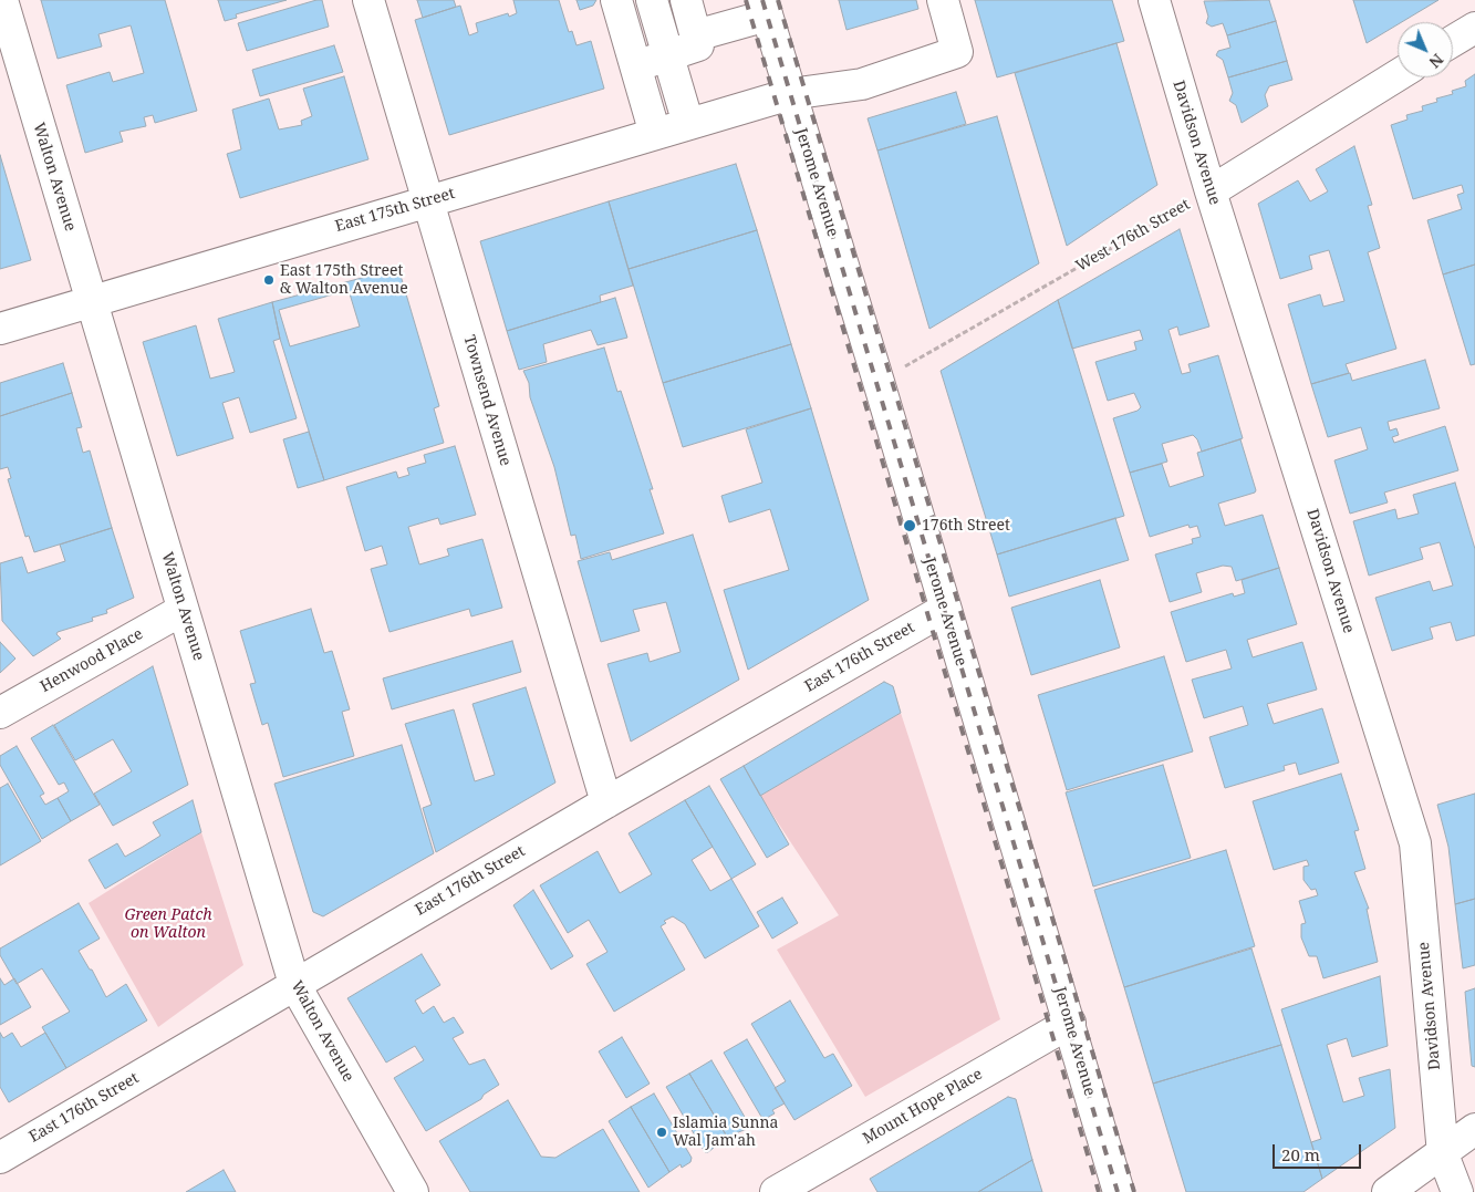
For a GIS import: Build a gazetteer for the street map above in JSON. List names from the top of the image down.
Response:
{
  "streets": {
    "street": [
      "Davidson Avenue",
      "Walton Avenue",
      "Jerome Avenue",
      "East 175th Street",
      "Townsend Avenue",
      "East 176th Street",
      "Henwood Place",
      "Mount Hope Place"
    ],
    "path": ["West 176th Street"]
  },
  "crossings": [
    ["Davidson Avenue", "West 176th Street"],
    ["Walton Avenue", "East 175th Street"],
    ["Walton Avenue", "East 176th Street"],
    ["Walton Avenue", "Henwood Place"],
    ["Jerome Avenue", "East 175th Street"],
    ["Jerome Avenue", "West 176th Street"],
    ["Jerome Avenue", "East 176th Street"],
    ["Jerome Avenue", "Mount Hope Place"],
    ["East 175th Street", "Townsend Avenue"],
    ["Townsend Avenue", "East 176th Street"]
  ],
  "parks": ["Green Patch on Walton"],
  "places": ["East 175th Street & Walton Avenue", "176th Street", "Islamia Sunna Wal Jam'ah"],
  "scale_bar": "20 m",
  "north": "bottom right"
}
